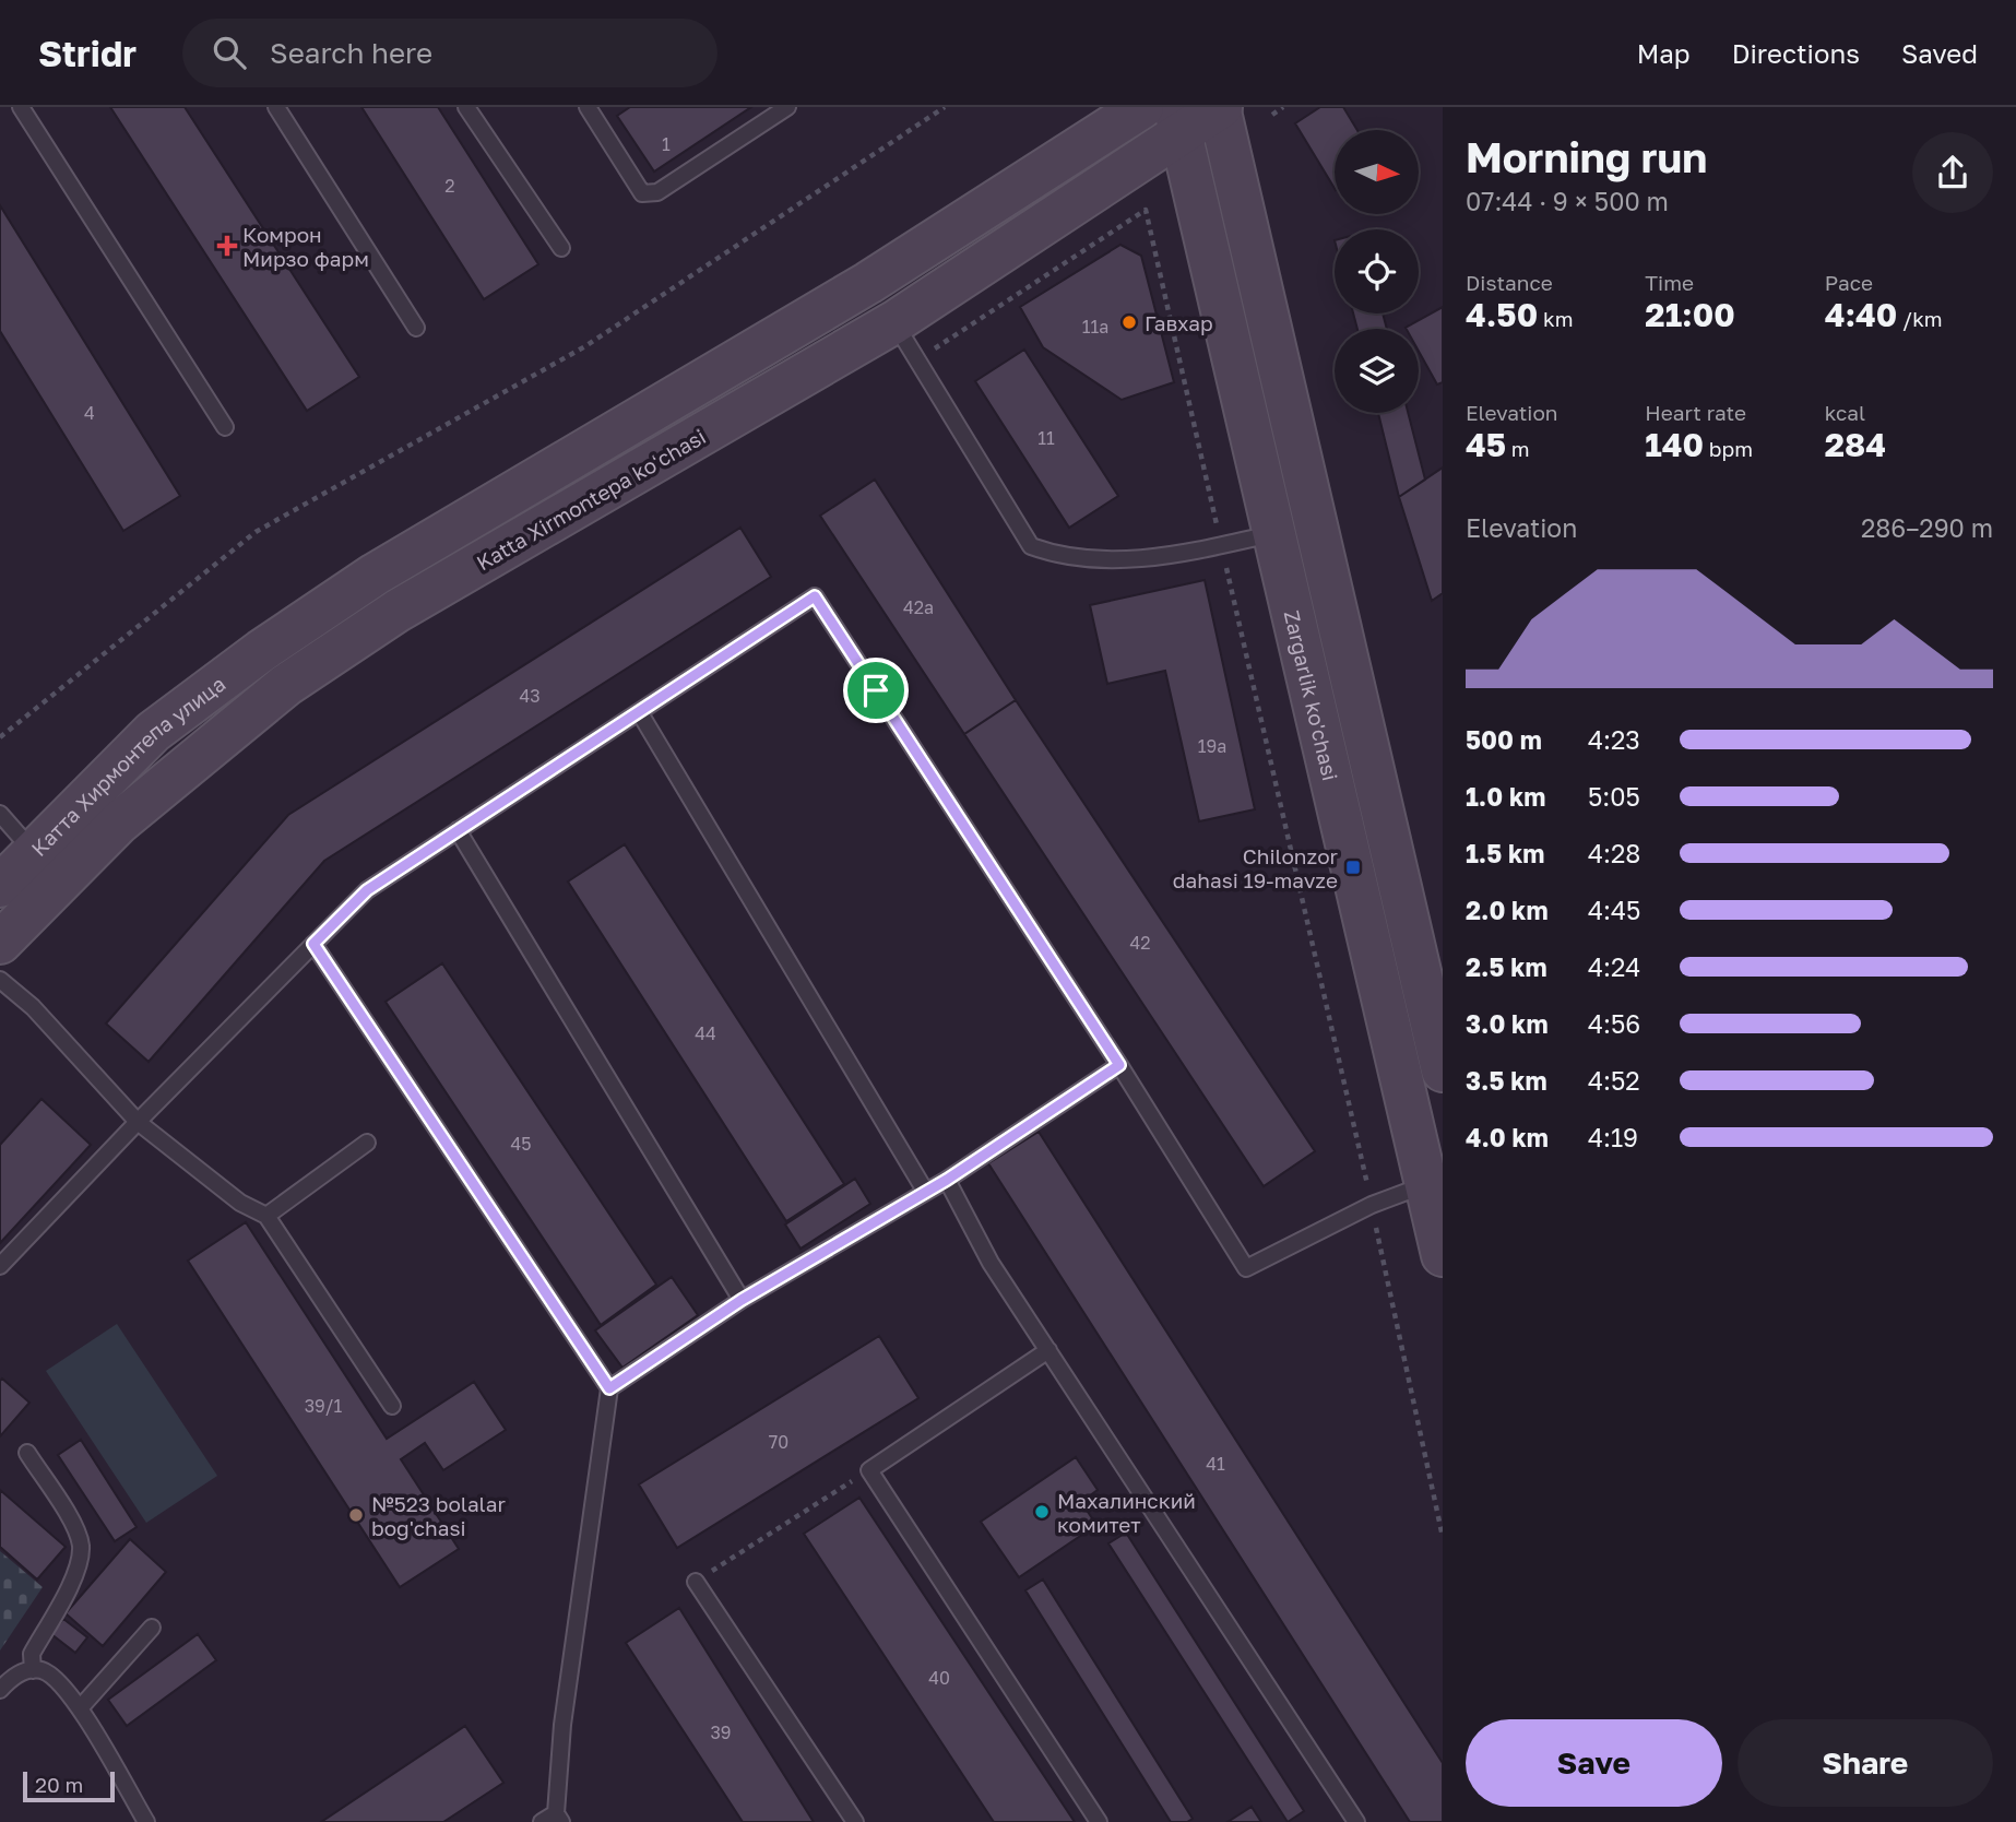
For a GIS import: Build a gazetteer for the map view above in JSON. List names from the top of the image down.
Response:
{
  "streets": {
    "main road": ["Katta Xirmontepa koʻchasi", "Zargarlik ko'chasi", "Катта Хирмонтепа улица"]
  },
  "crossings": [
    ["Katta Xirmontepa koʻchasi", "Zargarlik ko'chasi"],
    ["Katta Xirmontepa koʻchasi", "Катта Хирмонтепа улица"]
  ],
  "places": {
    "health": ["Комрон Мирзо фарм"],
    "other": ["Гавхар", "Махалинский комитет", "№523 bolalar bog'chasi"],
    "transit": ["Chilonzor dahasi 19-mavze"]
  },
  "house_numbers": [
    "1",
    "2",
    "11a",
    "4",
    "11",
    "42a",
    "43",
    "19a",
    "42",
    "44",
    "45",
    "39/1",
    "70",
    "41",
    "40",
    "39"
  ],
  "scale_bar": "20 m",
  "north": "right",
  "page": {
    "header": "Stridr",
    "search": "Search here",
    "nav": ["Map", "Directions", "Saved"],
    "heading": ["Morning run", "07:44 · 9 × 500 m"],
    "stats": [
      ["Distance", "4.50 km"],
      ["Time", "21:00"],
      ["Pace", "4:40 /km"],
      ["Elevation", "45 m"],
      ["Heart rate", "140 bpm"],
      ["kcal", "284"]
    ],
    "chart": ["Elevation", "286–290 m"],
    "list": [
      {
        "name": "500 m",
        "note": "4:23"
      },
      {
        "name": "1.0 km",
        "note": "5:05"
      },
      {
        "name": "1.5 km",
        "note": "4:28"
      },
      {
        "name": "2.0 km",
        "note": "4:45"
      },
      {
        "name": "2.5 km",
        "note": "4:24"
      },
      {
        "name": "3.0 km",
        "note": "4:56"
      },
      {
        "name": "3.5 km",
        "note": "4:52"
      },
      {
        "name": "4.0 km",
        "note": "4:19"
      }
    ],
    "buttons": ["Save", "Share"],
    "scale": "20 m"
  }
}
